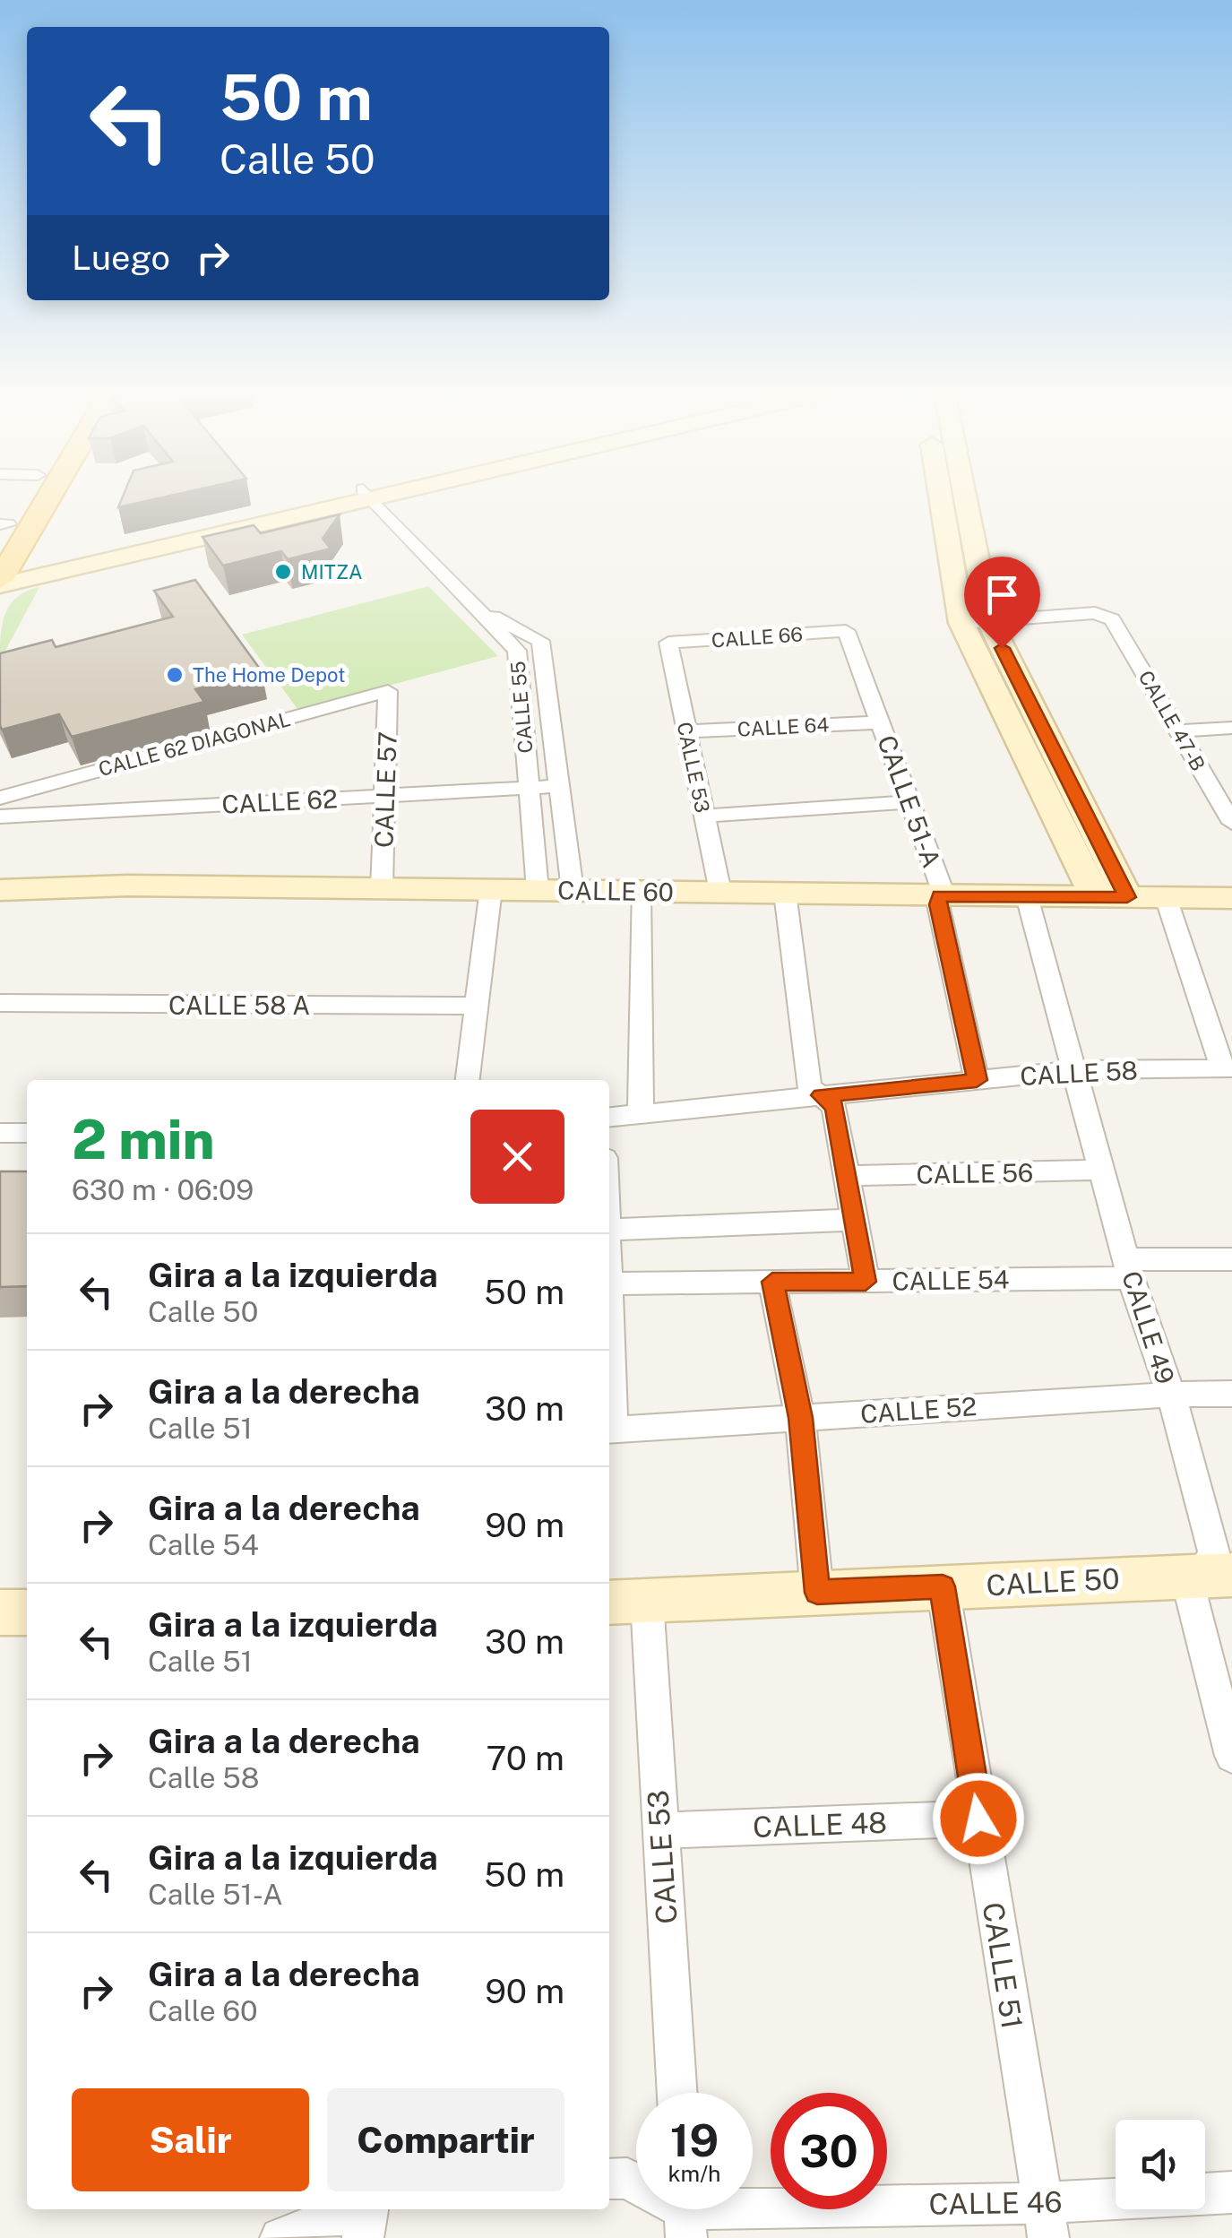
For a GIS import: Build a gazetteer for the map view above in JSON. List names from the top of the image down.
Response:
{
  "streets": {
    "street": [
      "CALLE 66",
      "CALLE 55",
      "CALLE 47-B",
      "CALLE 64",
      "CALLE 62 DIAGONAL",
      "CALLE 53",
      "CALLE 57",
      "CALLE 62",
      "CALLE 51-A",
      "CALLE 60",
      "CALLE 58 A",
      "CALLE 58",
      "CALLE 56",
      "CALLE 54",
      "CALLE 49",
      "CALLE 52",
      "CALLE 50",
      "CALLE 48",
      "CALLE 51",
      "CALLE 46"
    ]
  },
  "crossings": [
    ["CALLE 66", "CALLE 53"],
    ["CALLE 66", "CALLE 51-A"],
    ["CALLE 55", "CALLE 62"],
    ["CALLE 55", "CALLE 60"],
    ["CALLE 64", "CALLE 53"],
    ["CALLE 64", "CALLE 51-A"],
    ["CALLE 62 DIAGONAL", "CALLE 57"],
    ["CALLE 53", "CALLE 60"],
    ["CALLE 53", "CALLE 50"],
    ["CALLE 53", "CALLE 48"],
    ["CALLE 57", "CALLE 62"],
    ["CALLE 57", "CALLE 60"],
    ["CALLE 51-A", "CALLE 60"],
    ["CALLE 51-A", "CALLE 58"],
    ["CALLE 60", "CALLE 49"],
    ["CALLE 58", "CALLE 49"],
    ["CALLE 56", "CALLE 49"],
    ["CALLE 54", "CALLE 49"],
    ["CALLE 49", "CALLE 52"],
    ["CALLE 49", "CALLE 50"],
    ["CALLE 50", "CALLE 51"],
    ["CALLE 48", "CALLE 51"],
    ["CALLE 51", "CALLE 46"]
  ],
  "places": ["MITZA", "The Home Depot"],
  "page": {
    "turn": ["50 m", "Calle 50"],
    "then": "Luego",
    "heading": ["2 min", "630 m · 06:09"],
    "list": [
      {
        "name": "Gira a la izquierda",
        "note": "Calle 50",
        "value": "50 m"
      },
      {
        "name": "Gira a la derecha",
        "note": "Calle 51",
        "value": "30 m"
      },
      {
        "name": "Gira a la derecha",
        "note": "Calle 54",
        "value": "90 m"
      },
      {
        "name": "Gira a la izquierda",
        "note": "Calle 51",
        "value": "30 m"
      },
      {
        "name": "Gira a la derecha",
        "note": "Calle 58",
        "value": "70 m"
      },
      {
        "name": "Gira a la izquierda",
        "note": "Calle 51-A",
        "value": "50 m"
      },
      {
        "name": "Gira a la derecha",
        "note": "Calle 60",
        "value": "90 m"
      }
    ],
    "buttons": ["Salir", "Compartir"],
    "speed": "19 km/h",
    "limit": "30"
  }
}
